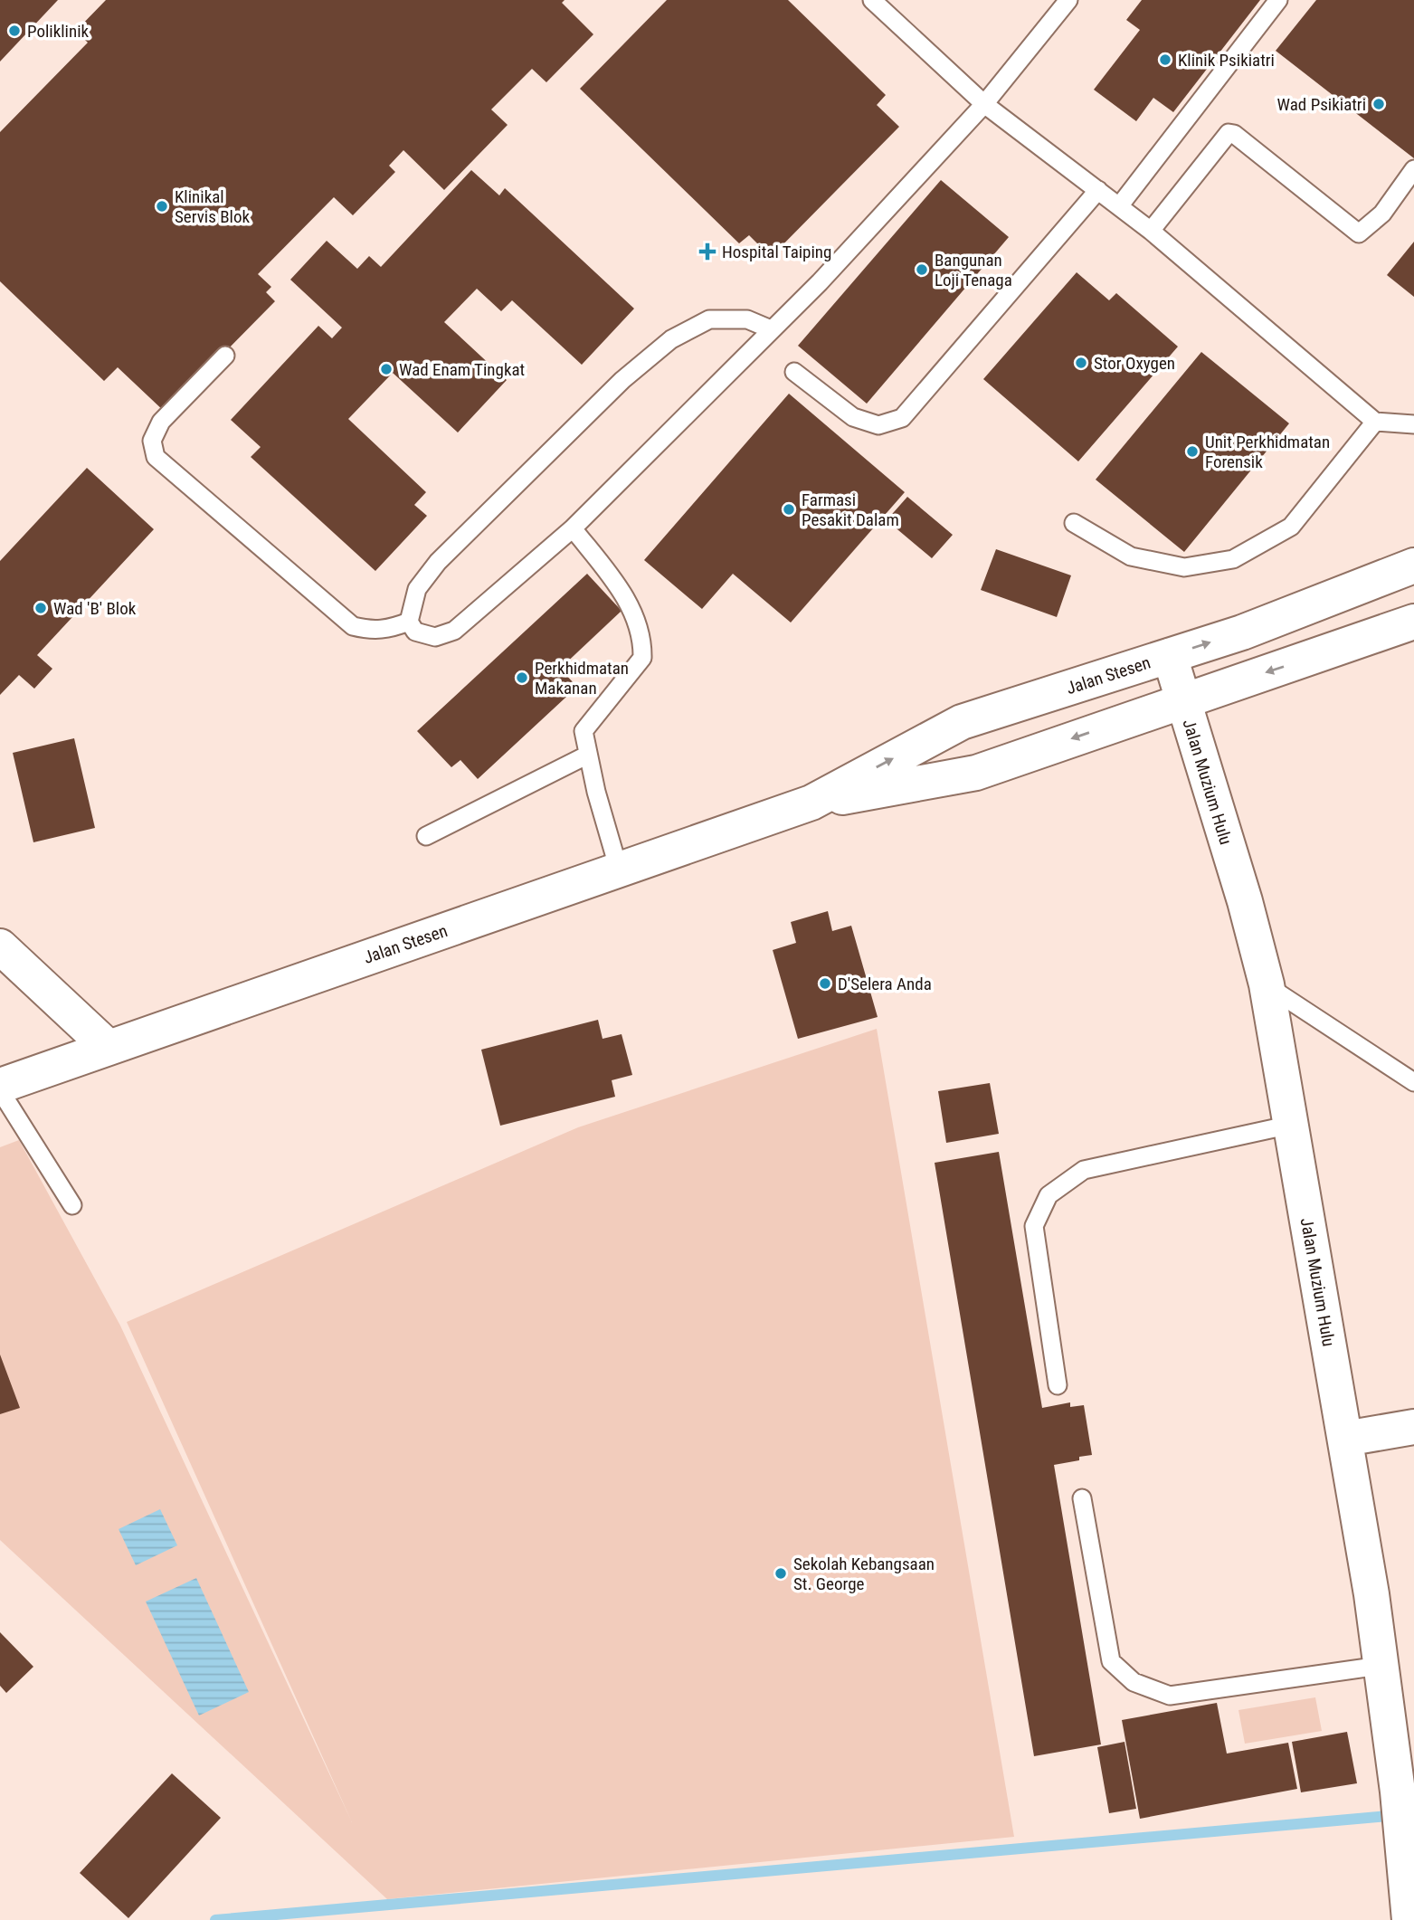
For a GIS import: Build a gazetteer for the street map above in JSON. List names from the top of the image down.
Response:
{
  "streets": {
    "main road": ["Jalan Stesen", "Jalan Muzium Hulu"]
  },
  "crossings": [
    ["Jalan Stesen", "Jalan Muzium Hulu"]
  ],
  "places": {
    "other": [
      "Poliklinik",
      "Klinik Psikiatri",
      "Wad Psikiatri",
      "Klinikal Servis Blok",
      "Bangunan Loji Tenaga",
      "Stor Oxygen",
      "Wad Enam Tingkat",
      "Unit Perkhidmatan Forensik",
      "Farmasi Pesakit Dalam",
      "Wad 'B' Blok",
      "Perkhidmatan Makanan",
      "D'Selera Anda",
      "Sekolah Kebangsaan St. George"
    ],
    "health": ["Hospital Taiping"]
  }
}
